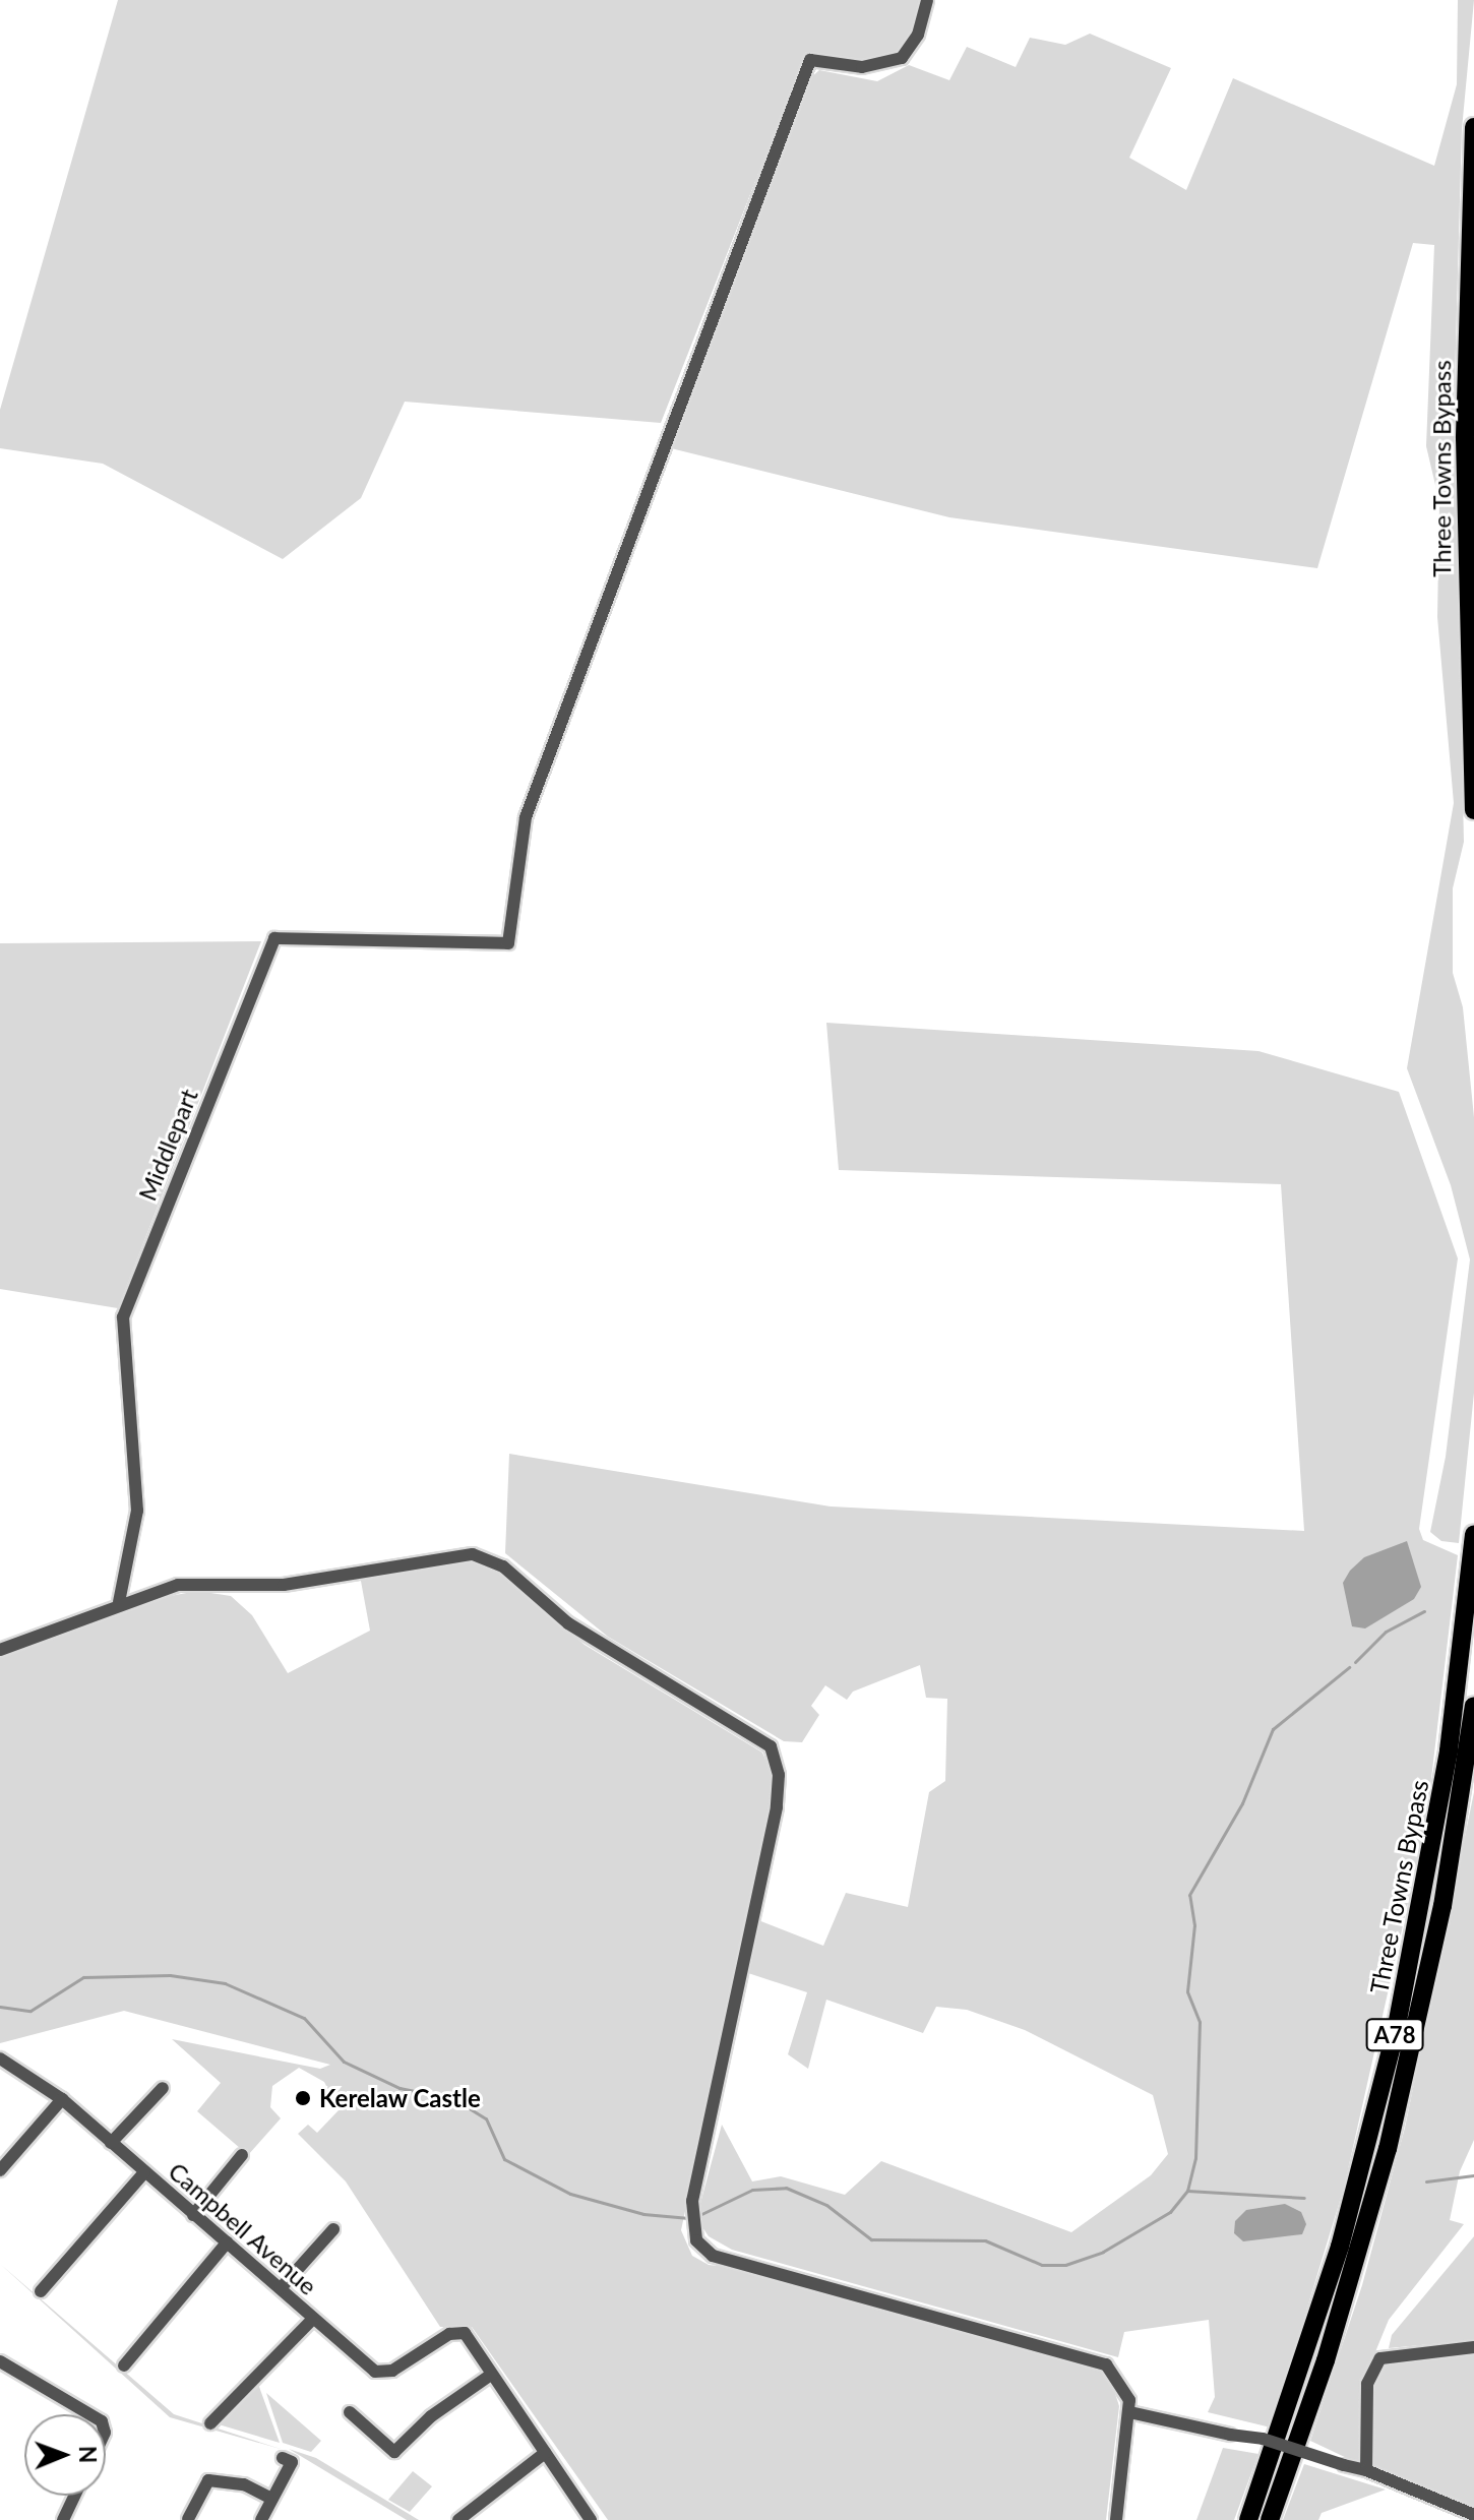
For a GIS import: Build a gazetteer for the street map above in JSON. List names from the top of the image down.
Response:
{
  "streets": {
    "highway": ["Three Towns Bypass", "A78"],
    "street": ["Middlepart", "Campbell Avenue"]
  },
  "places": ["Kerelaw Castle"],
  "north": "right"
}
